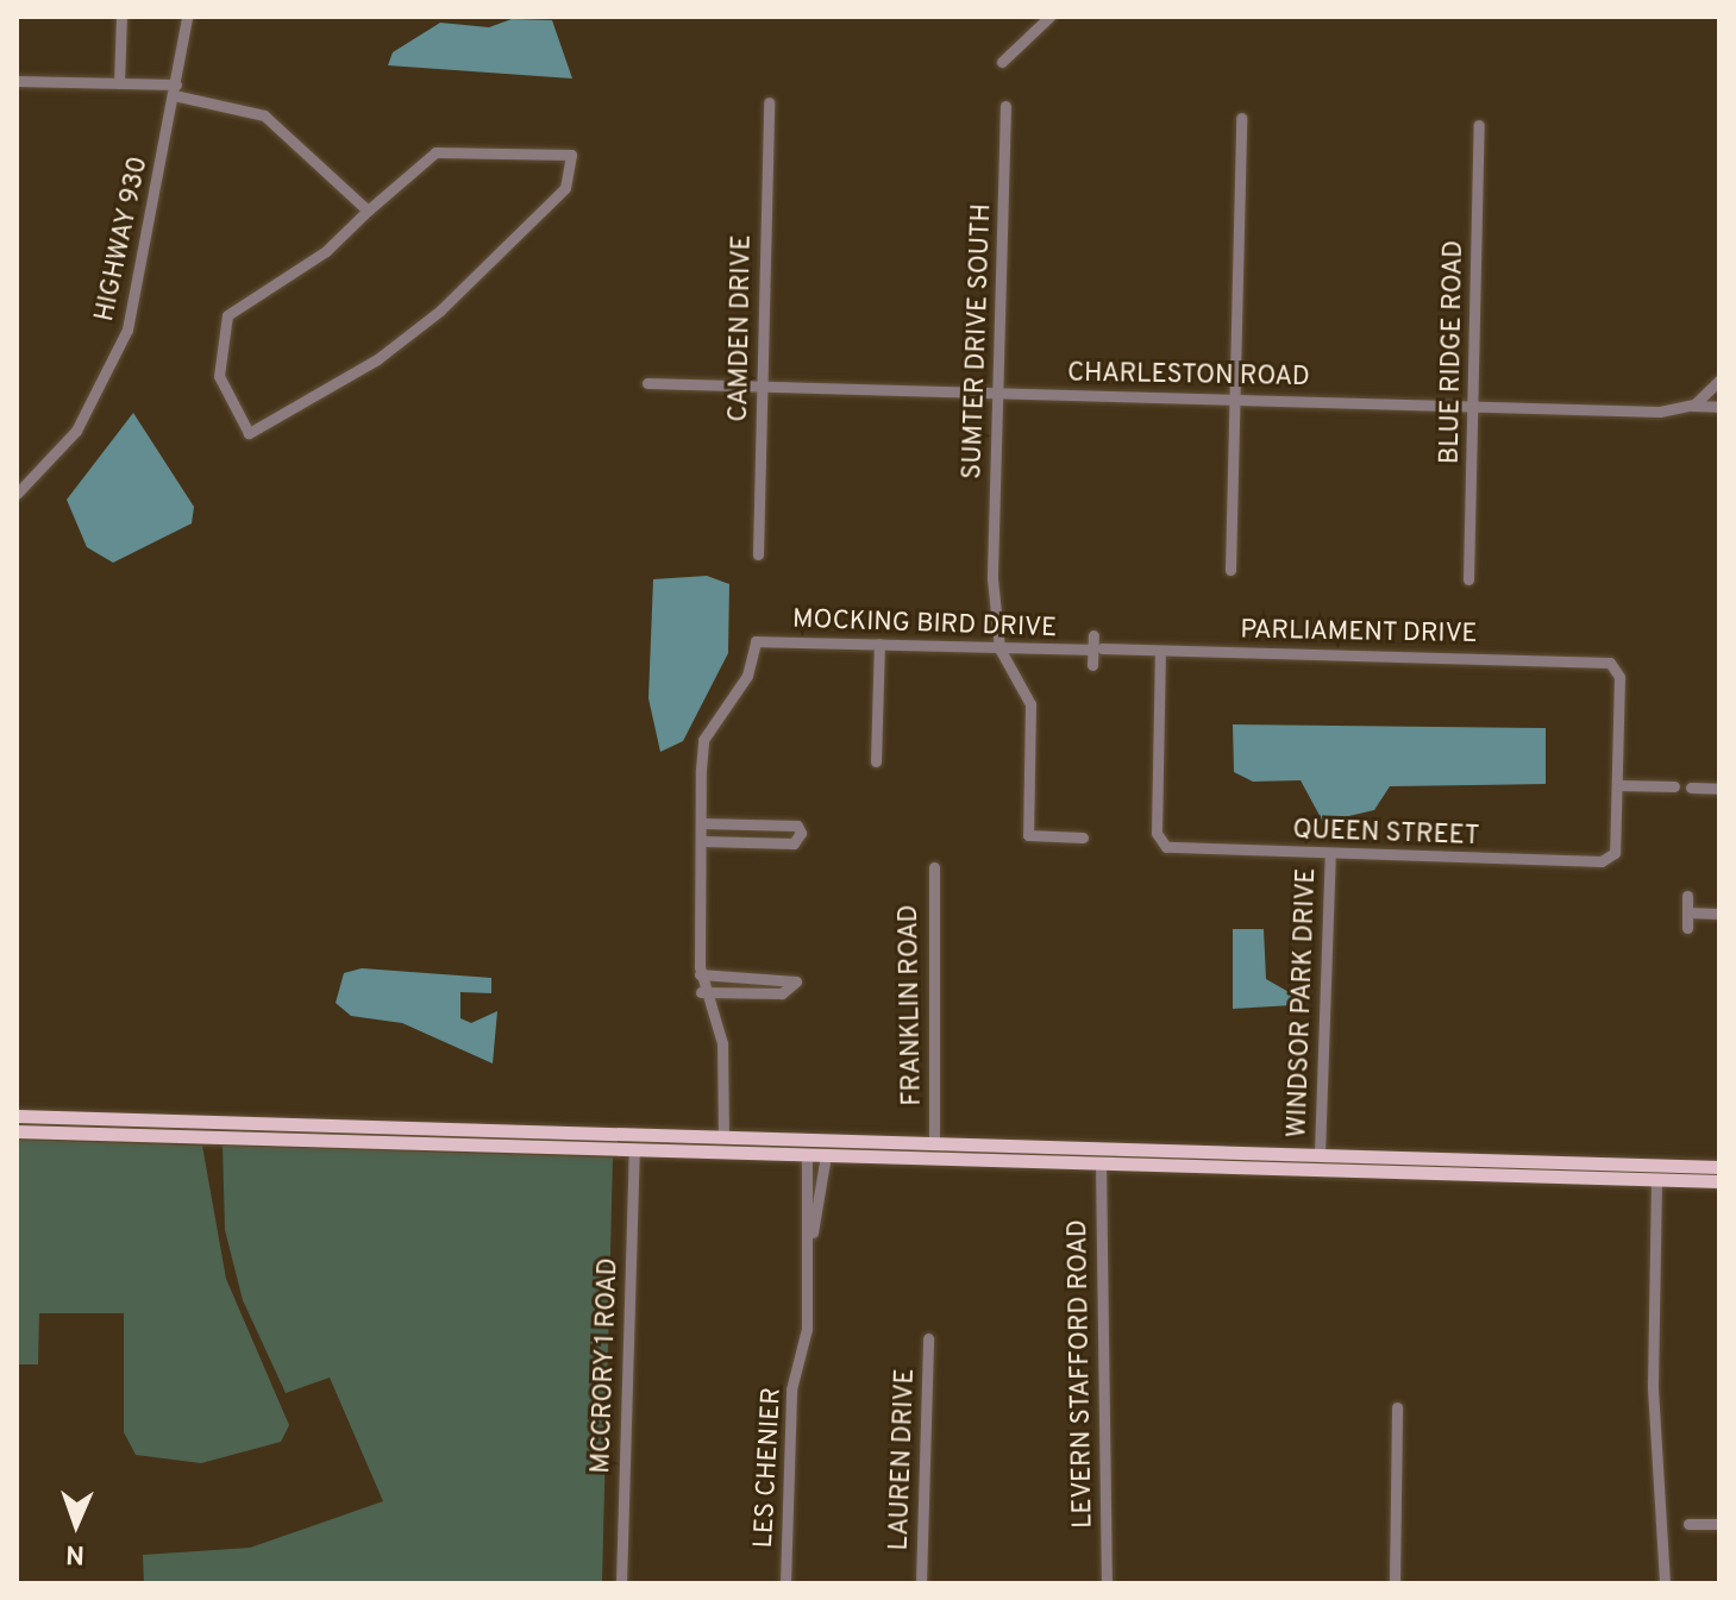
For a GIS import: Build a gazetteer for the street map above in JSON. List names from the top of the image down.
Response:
{
  "streets": {
    "street": [
      "HIGHWAY 930",
      "CAMDEN DRIVE",
      "SUMTER DRIVE SOUTH",
      "BLUE RIDGE ROAD",
      "CHARLESTON ROAD",
      "MOCKING BIRD DRIVE",
      "PARLIAMENT DRIVE",
      "QUEEN STREET",
      "WINDSOR PARK DRIVE",
      "FRANKLIN ROAD",
      "MCCRORY 1 ROAD",
      "LEVERN STAFFORD ROAD",
      "LAUREN DRIVE",
      "LES CHENIER"
    ]
  },
  "crossings": [
    ["CAMDEN DRIVE", "CHARLESTON ROAD"],
    ["SUMTER DRIVE SOUTH", "CHARLESTON ROAD"],
    ["SUMTER DRIVE SOUTH", "MOCKING BIRD DRIVE"],
    ["BLUE RIDGE ROAD", "CHARLESTON ROAD"],
    ["MOCKING BIRD DRIVE", "PARLIAMENT DRIVE"],
    ["PARLIAMENT DRIVE", "QUEEN STREET"],
    ["QUEEN STREET", "WINDSOR PARK DRIVE"]
  ],
  "north": "bottom"
}
